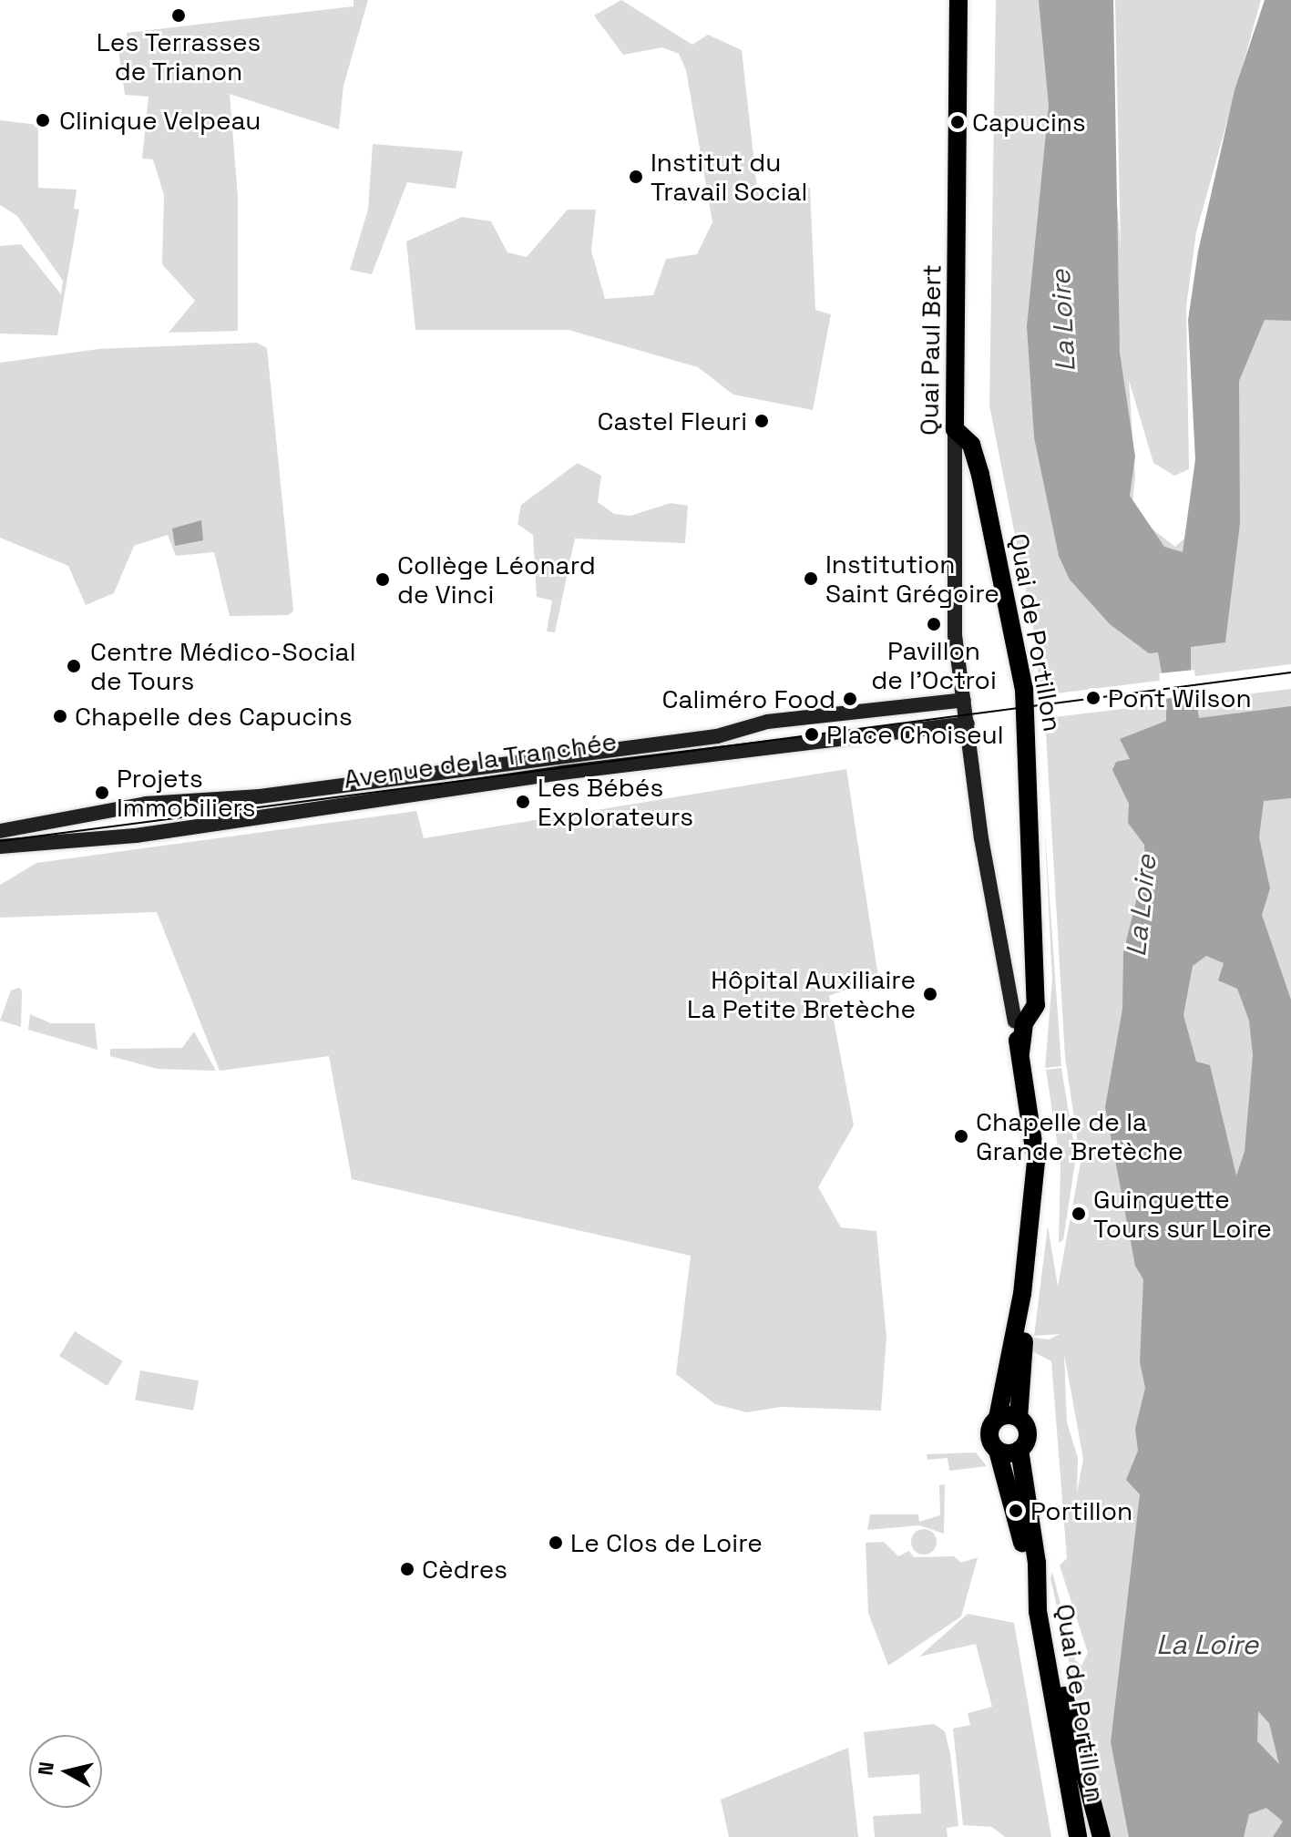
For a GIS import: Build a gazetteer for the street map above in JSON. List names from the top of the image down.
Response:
{
  "streets": {
    "main road": ["Quai Paul Bert", "Quai de Portillon", "Avenue de la Tranchée"]
  },
  "crossings": [
    ["Quai Paul Bert", "Quai de Portillon"],
    ["Quai Paul Bert", "Avenue de la Tranchée"],
    ["Quai de Portillon", "Avenue de la Tranchée"]
  ],
  "water": ["La Loire"],
  "places": [
    "Les Terrasses de Trianon",
    "Clinique Velpeau",
    "Capucins",
    "Institut du Travail Social",
    "Castel Fleuri",
    "Institution Saint Grégoire",
    "Collège Léonard de Vinci",
    "Pavillon de l'Octroi",
    "Centre Médico-Social de Tours",
    "Pont Wilson",
    "Caliméro Food",
    "Chapelle des Capucins",
    "Place Choiseul",
    "Projets Immobiliers",
    "Les Bébés Explorateurs",
    "Hôpital Auxiliaire La Petite Bretèche",
    "Chapelle de la Grande Bretèche",
    "Guinguette Tours sur Loire",
    "Portillon",
    "Le Clos de Loire",
    "Cèdres"
  ],
  "north": "left"
}
